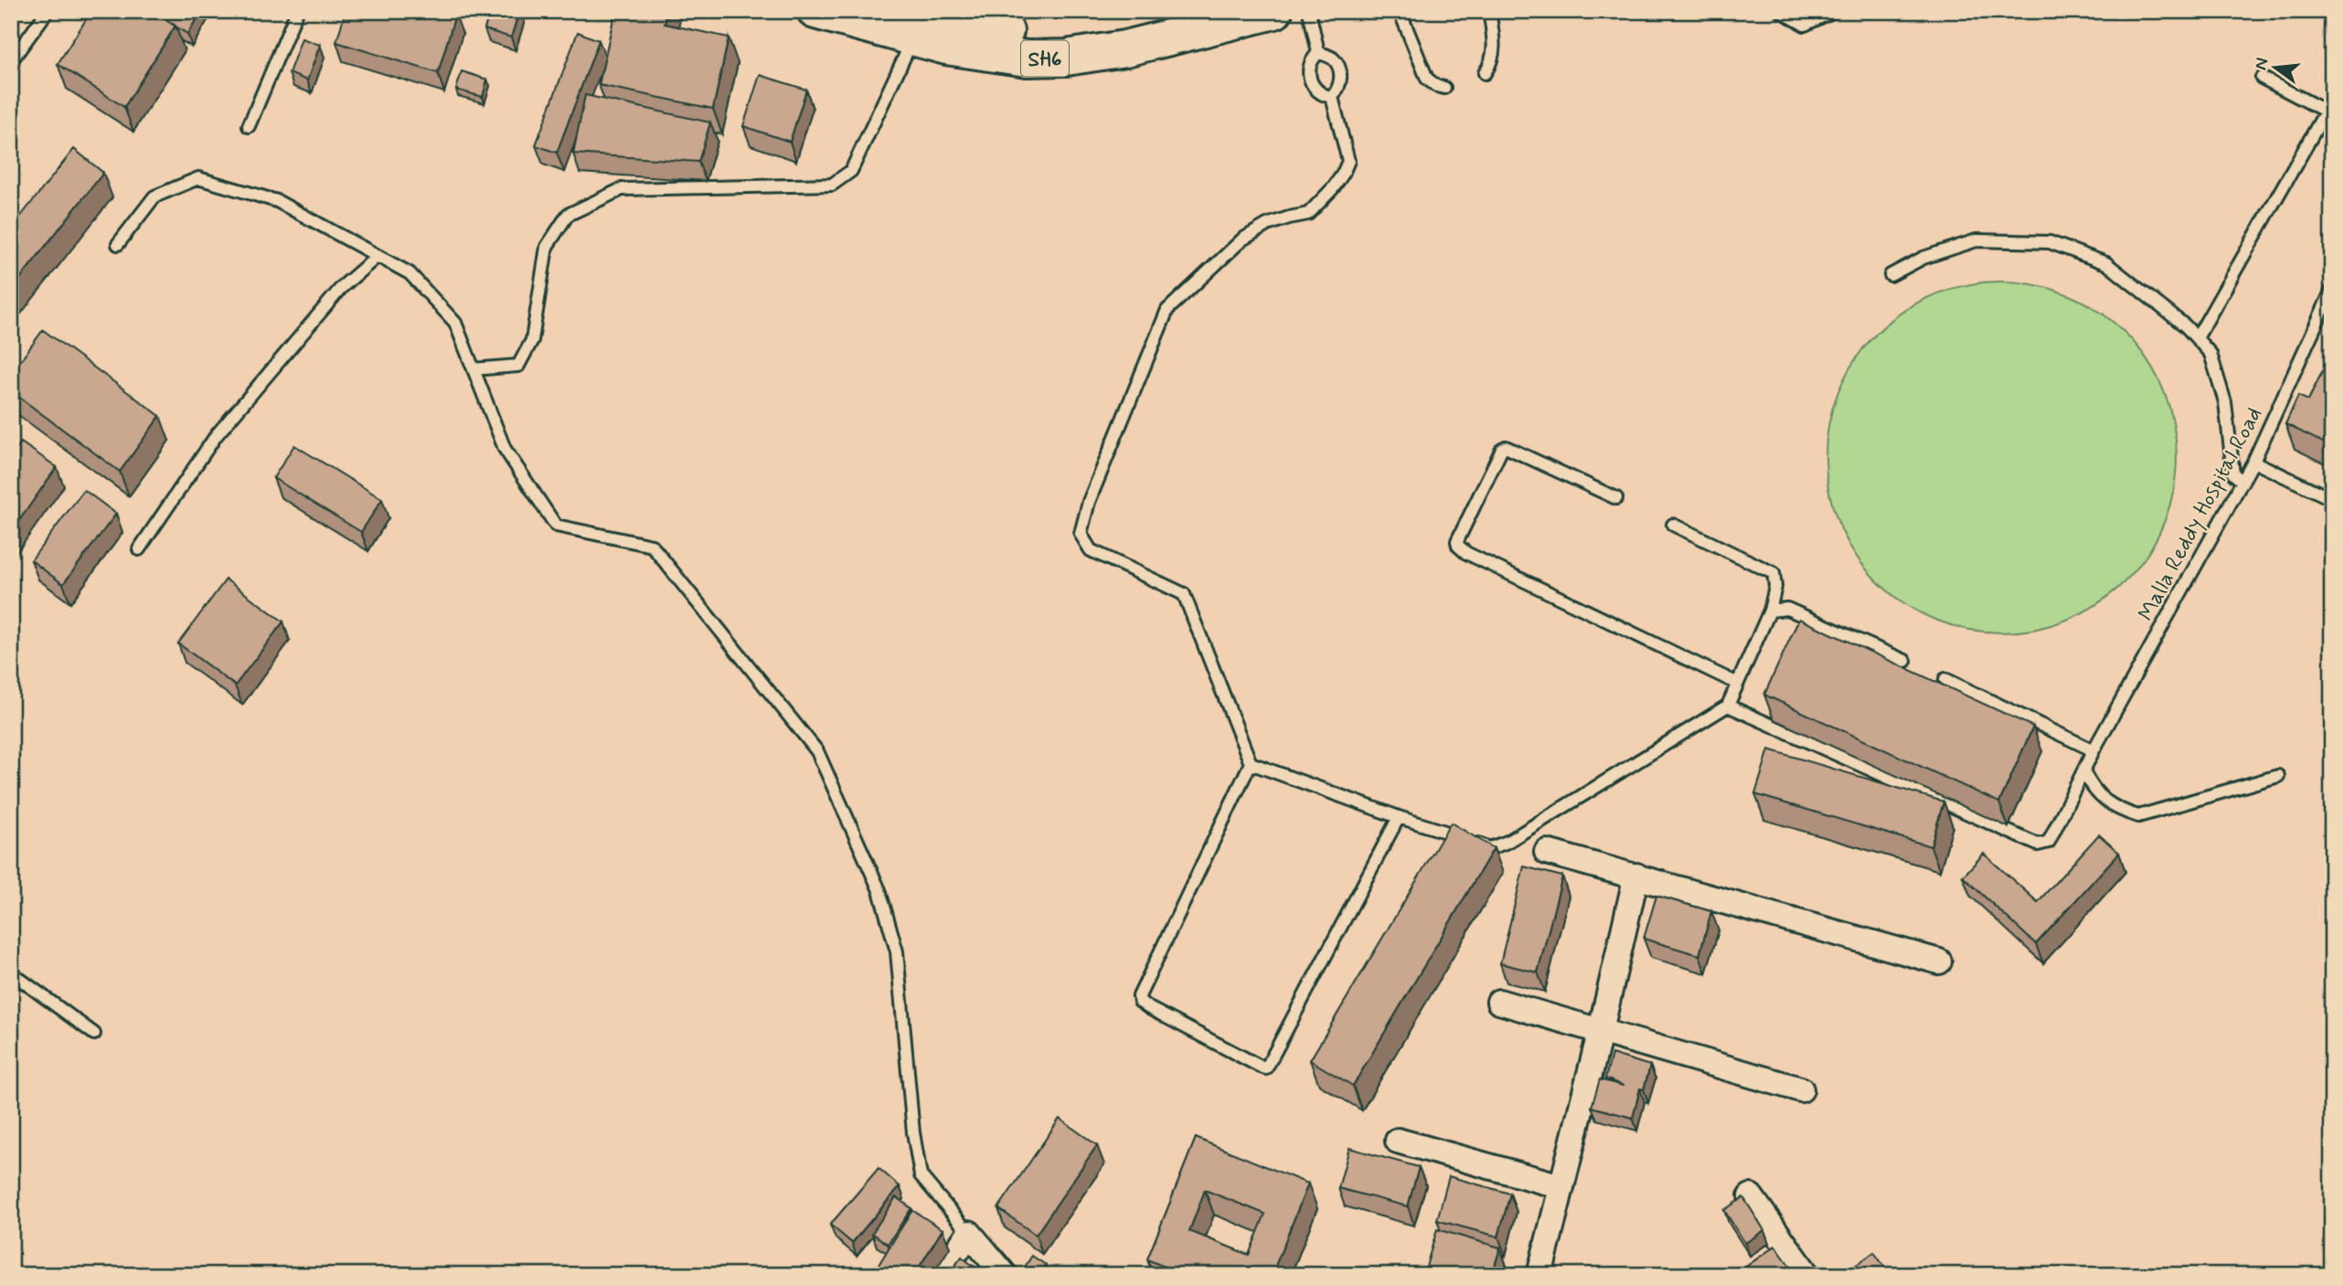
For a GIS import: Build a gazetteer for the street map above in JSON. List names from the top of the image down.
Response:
{
  "streets": {
    "main road": ["SH6"],
    "lane": ["Malla Reddy Hospital Road"]
  },
  "north": "left"
}
